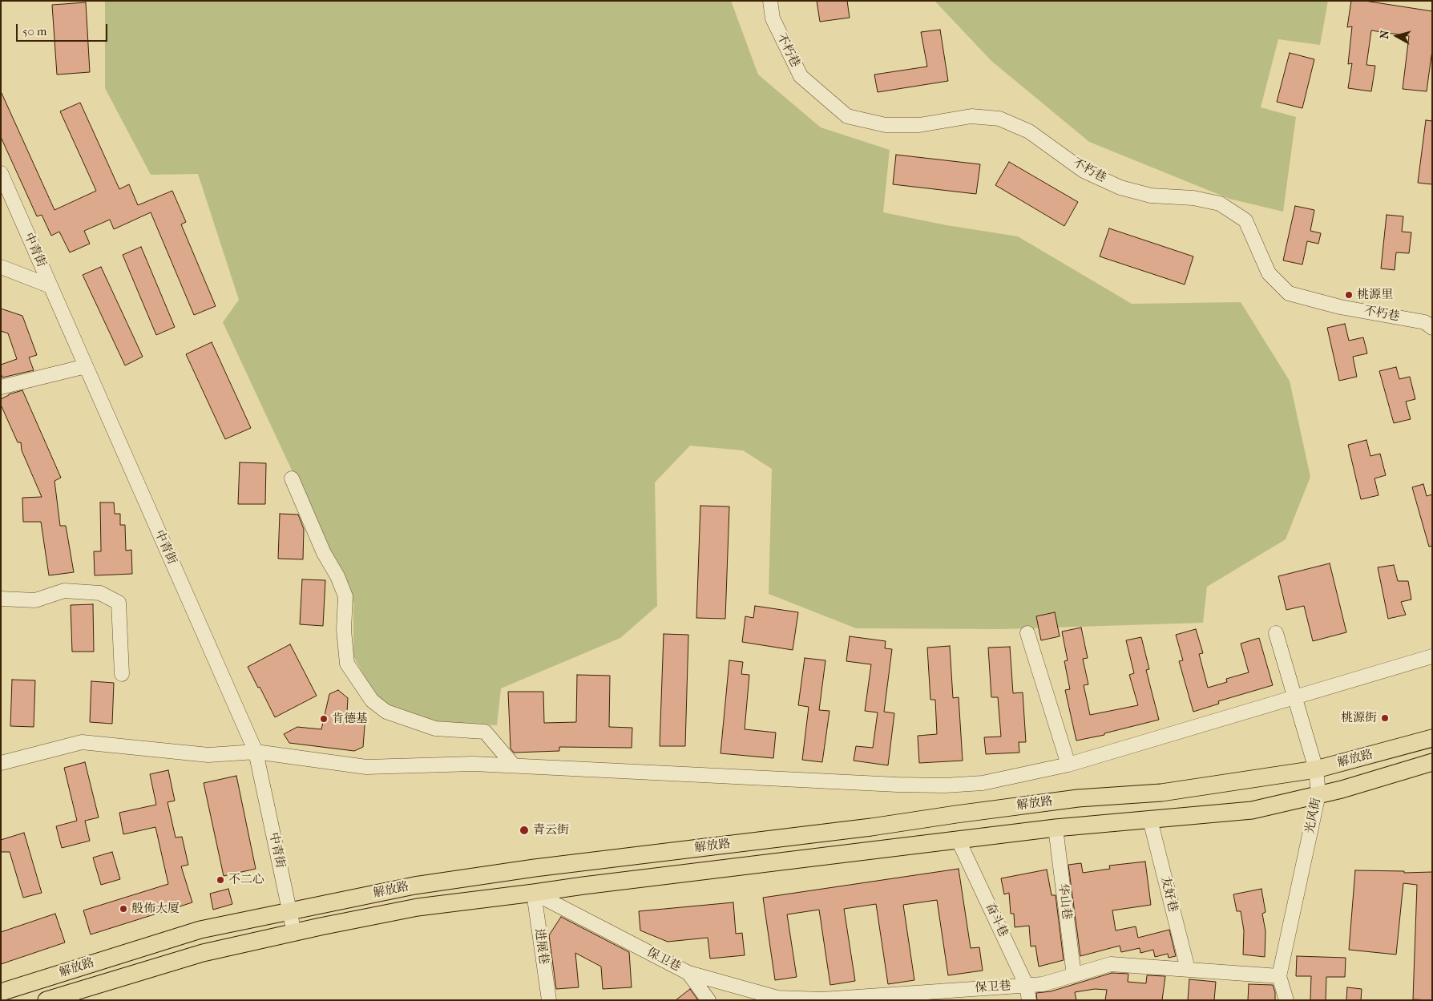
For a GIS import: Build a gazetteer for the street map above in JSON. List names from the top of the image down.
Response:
{
  "streets": {
    "main road": ["解放路"],
    "street": [
      "不朽巷",
      "中青街",
      "光风街",
      "友好巷",
      "华山巷",
      "奋斗巷",
      "进展巷",
      "保卫巷"
    ]
  },
  "crossings": [
    ["中青街", "解放路"],
    ["解放路", "光风街"],
    ["解放路", "友好巷"],
    ["解放路", "华山巷"],
    ["解放路", "奋斗巷"],
    ["解放路", "进展巷"],
    ["解放路", "保卫巷"],
    ["光风街", "保卫巷"],
    ["友好巷", "保卫巷"],
    ["华山巷", "保卫巷"],
    ["奋斗巷", "保卫巷"],
    ["进展巷", "保卫巷"]
  ],
  "places": [
    "桃源里",
    "桃源街",
    "肯德基",
    "青云街",
    "不二心",
    "般佈大厦"
  ],
  "scale_bar": "50 m",
  "north": "left"
}
